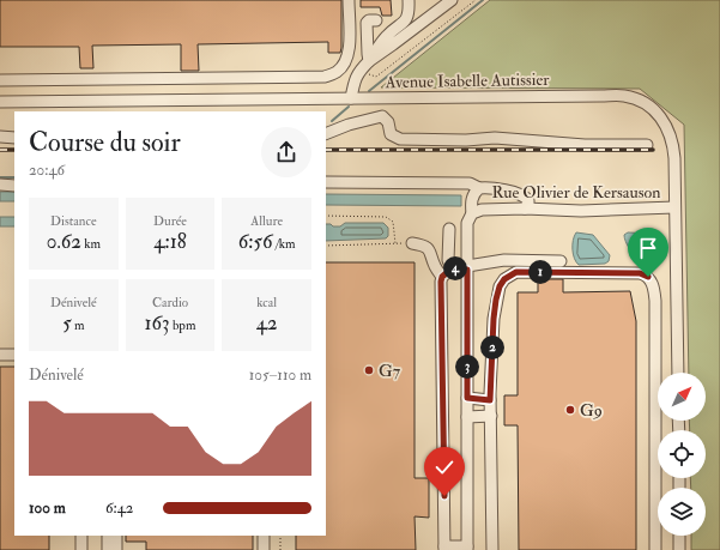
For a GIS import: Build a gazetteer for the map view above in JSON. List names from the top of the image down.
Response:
{
  "streets": {
    "street": ["Avenue Isabelle Autissier", "Rue Olivier de Kersauson"]
  },
  "crossings": [
    ["Avenue Isabelle Autissier", "Rue Olivier de Kersauson"]
  ],
  "places": ["G7", "G9"],
  "north": "top right",
  "page": {
    "heading": ["Course du soir", "20:46"],
    "stats": [
      ["Distance", "0.62 km"],
      ["Durée", "4:18"],
      ["Allure", "6:56 /km"],
      ["Dénivelé", "5 m"],
      ["Cardio", "163 bpm"],
      ["kcal", "42"]
    ],
    "pins": [
      "4",
      "1",
      "2",
      "3"
    ],
    "chart": ["Dénivelé", "105–110 m"],
    "list": [
      {
        "name": "100 m",
        "note": "6:42"
      }
    ]
  }
}
